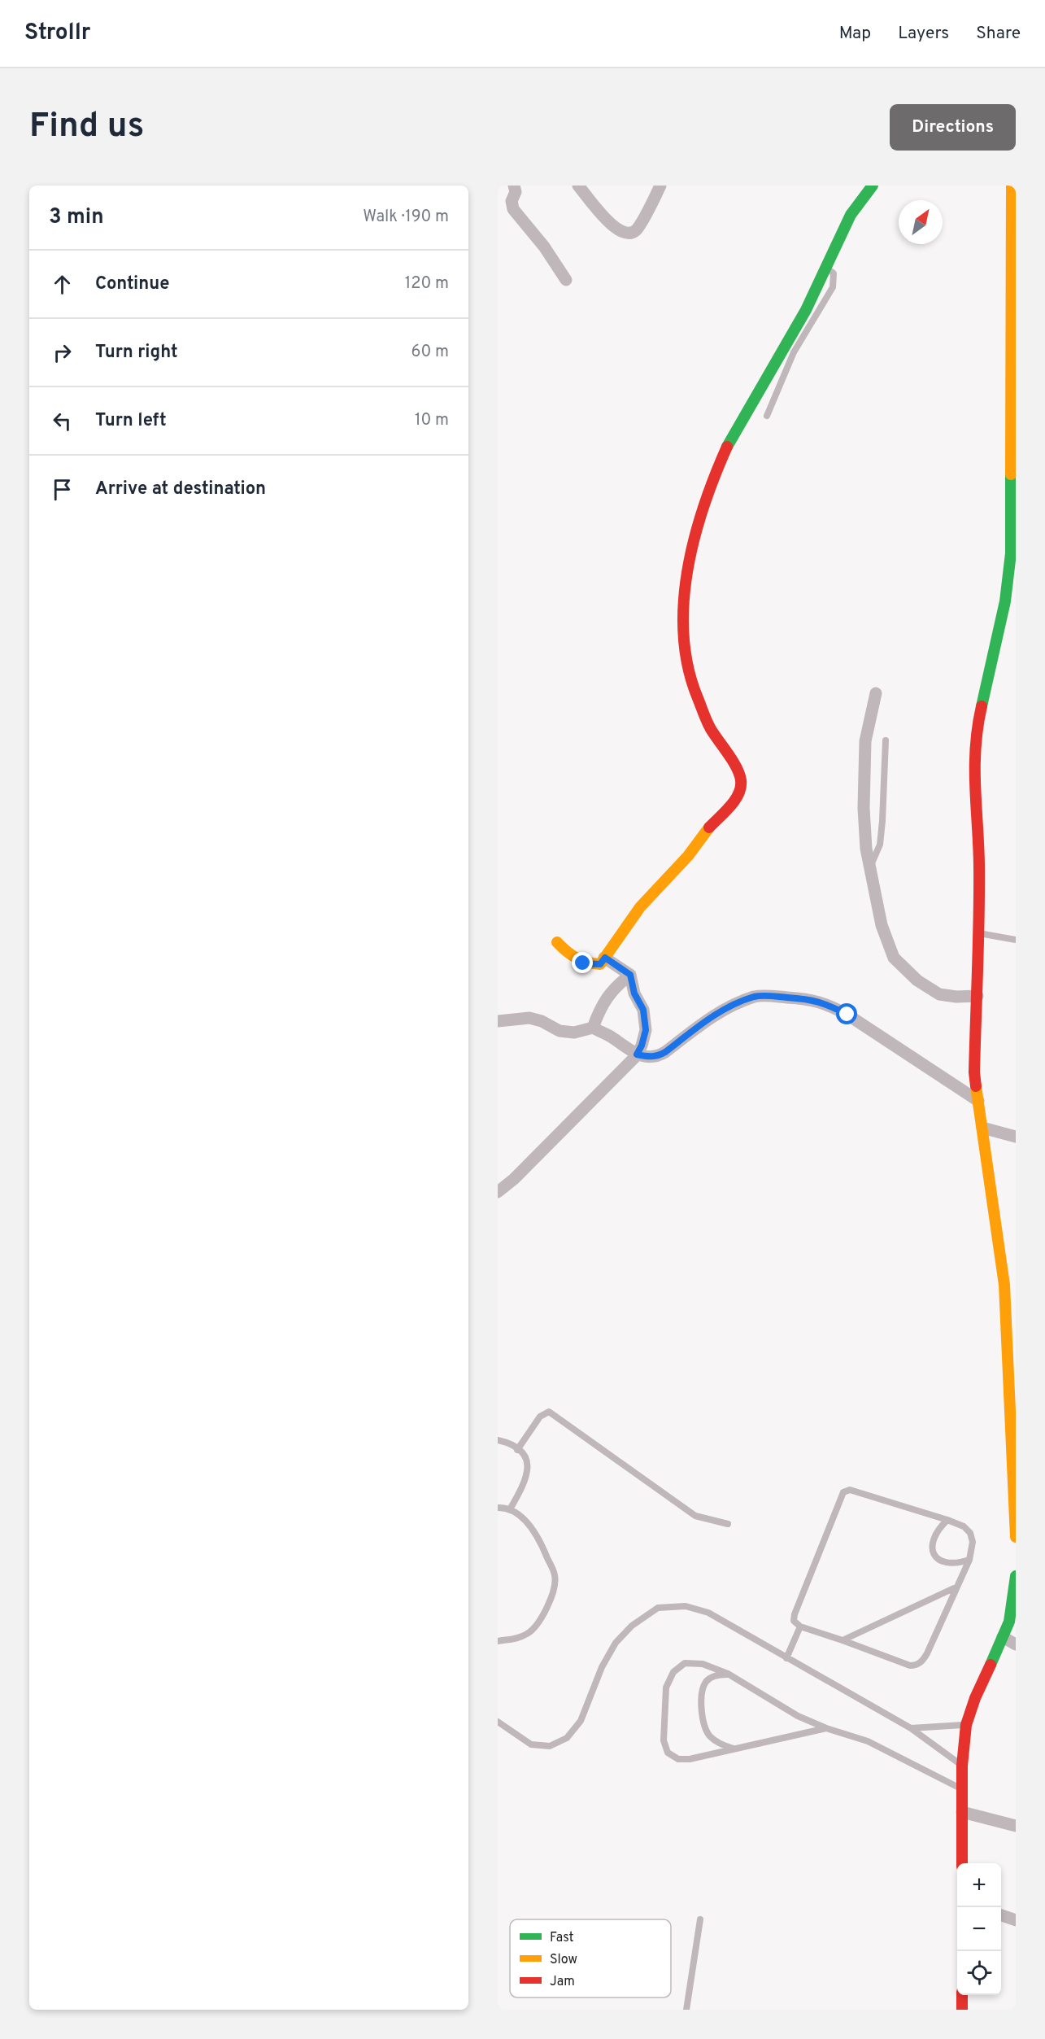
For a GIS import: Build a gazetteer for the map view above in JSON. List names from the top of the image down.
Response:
{
  "legend": ["Fast", "Slow", "Jam"],
  "north": "top right",
  "page": {
    "header": "Strollr",
    "nav": ["Map", "Layers", "Share"],
    "buttons": "Directions",
    "title": "Find us",
    "heading": ["3 min", "Walk · 190 m"],
    "list": [
      ["Continue", "120 m"],
      ["Turn right", "60 m"],
      ["Turn left", "10 m"],
      "Arrive at destination"
    ],
    "map_buttons": ["+", "−"]
  }
}
